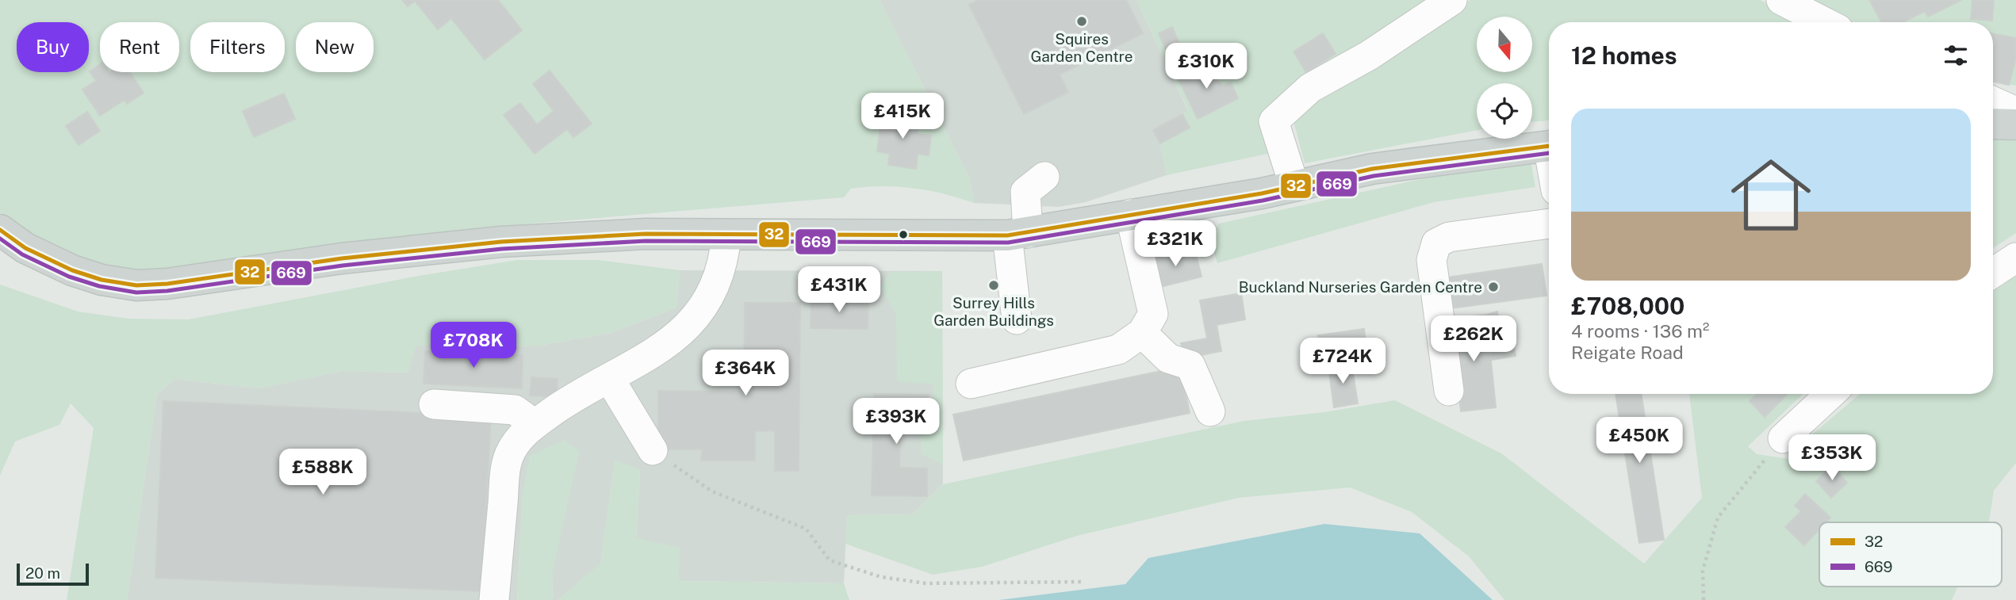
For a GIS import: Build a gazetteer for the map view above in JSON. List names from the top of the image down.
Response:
{
  "places": ["Squires Garden Centre", "Surrey Hills Garden Buildings", "Buckland Nurseries Garden Centre"],
  "lines": ["transit line 32", "transit line 669"],
  "legend": ["32", "669"],
  "scale_bar": "20 m",
  "north": "bottom",
  "page": {
    "chip": [
      "Buy",
      "Rent",
      "Filters",
      "New"
    ],
    "heading": "12 homes",
    "price": [
      "£310K",
      "£415K",
      "£321K",
      "£431K",
      "£262K",
      "£708K",
      "£724K",
      "£364K",
      "£393K",
      "£450K",
      "£353K",
      "£588K"
    ],
    "list": [
      {
        "name": "£708,000",
        "note": "4 rooms · 136 m² · Reigate Road"
      }
    ],
    "scale": "20 m"
  }
}
